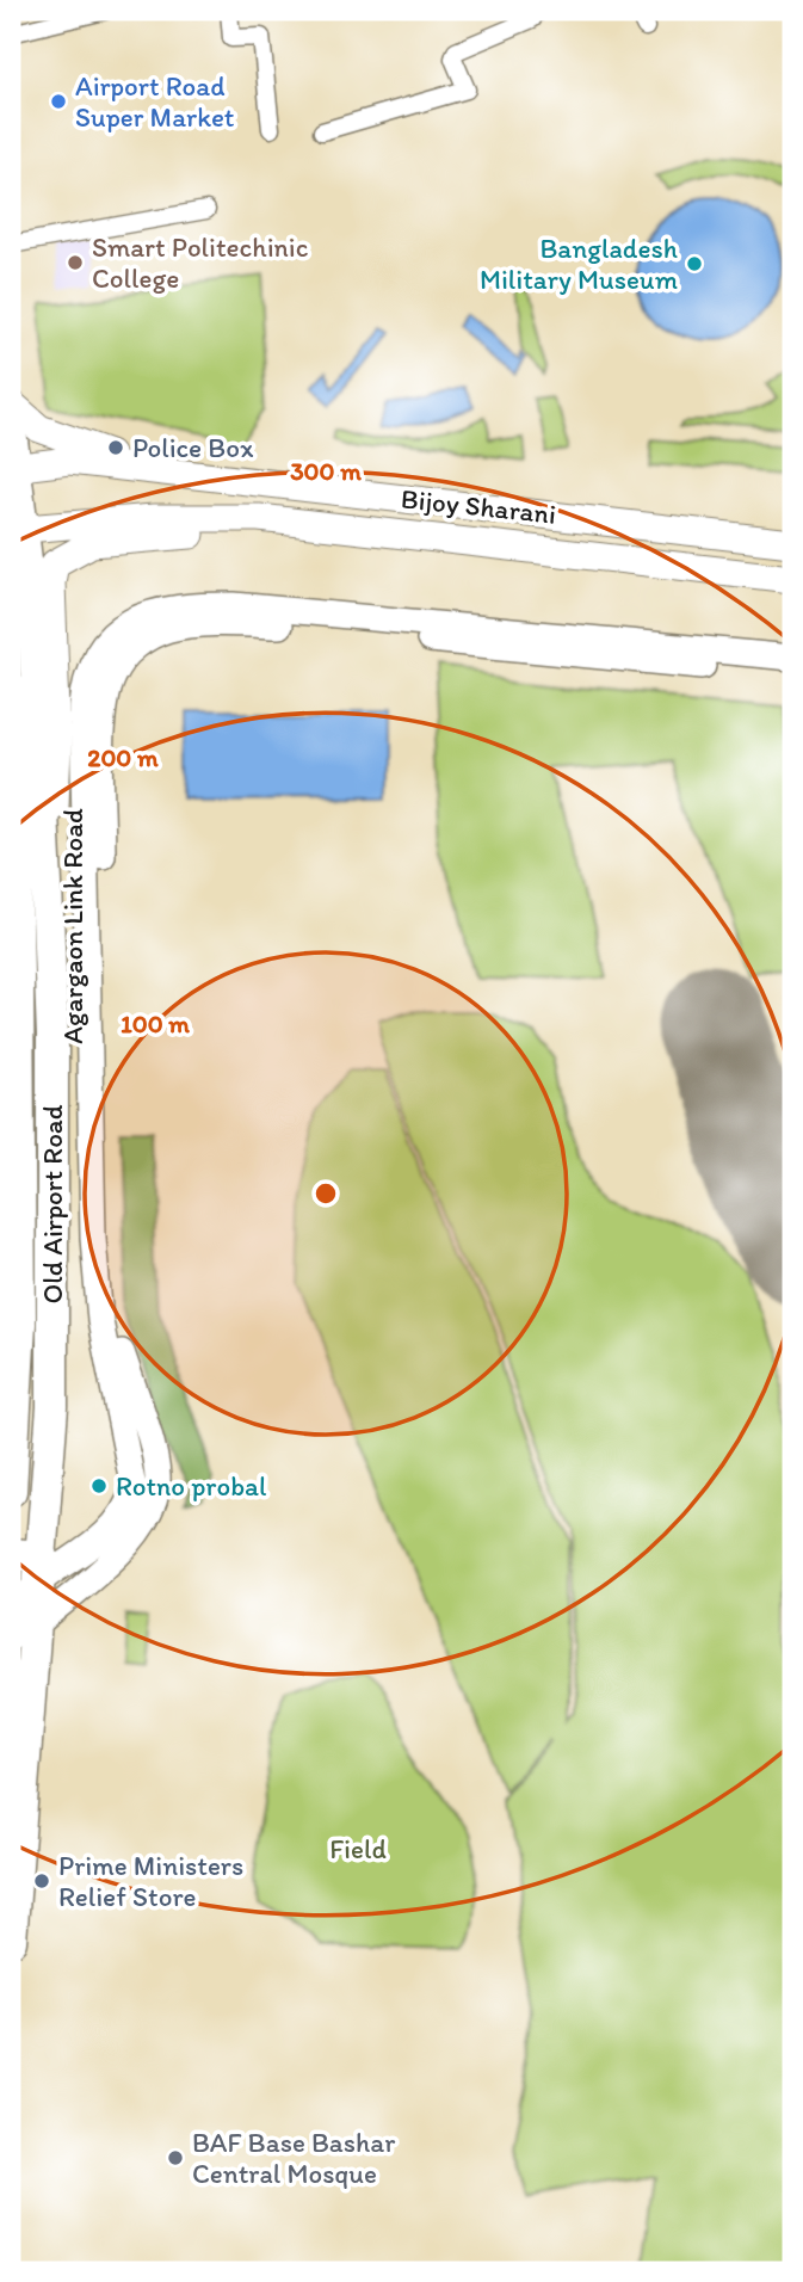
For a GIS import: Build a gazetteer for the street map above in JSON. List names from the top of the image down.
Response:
{
  "streets": {
    "highway": ["Old Airport Road"],
    "main road": ["Bijoy Sharani", "Agargaon Link Road"]
  },
  "crossings": [
    ["Bijoy Sharani", "Old Airport Road"],
    ["Agargaon Link Road", "Old Airport Road"]
  ],
  "parks": ["Field"],
  "places": [
    "Airport Road Super Market",
    "Smart Politechinic College",
    "Bangladesh Military Museum",
    "Police Box",
    "Rotno probal",
    "Prime Ministers Relief Store",
    "BAF Base Bashar Central Mosque"
  ],
  "rings": ["300 m", "200 m", "100 m"]
}
